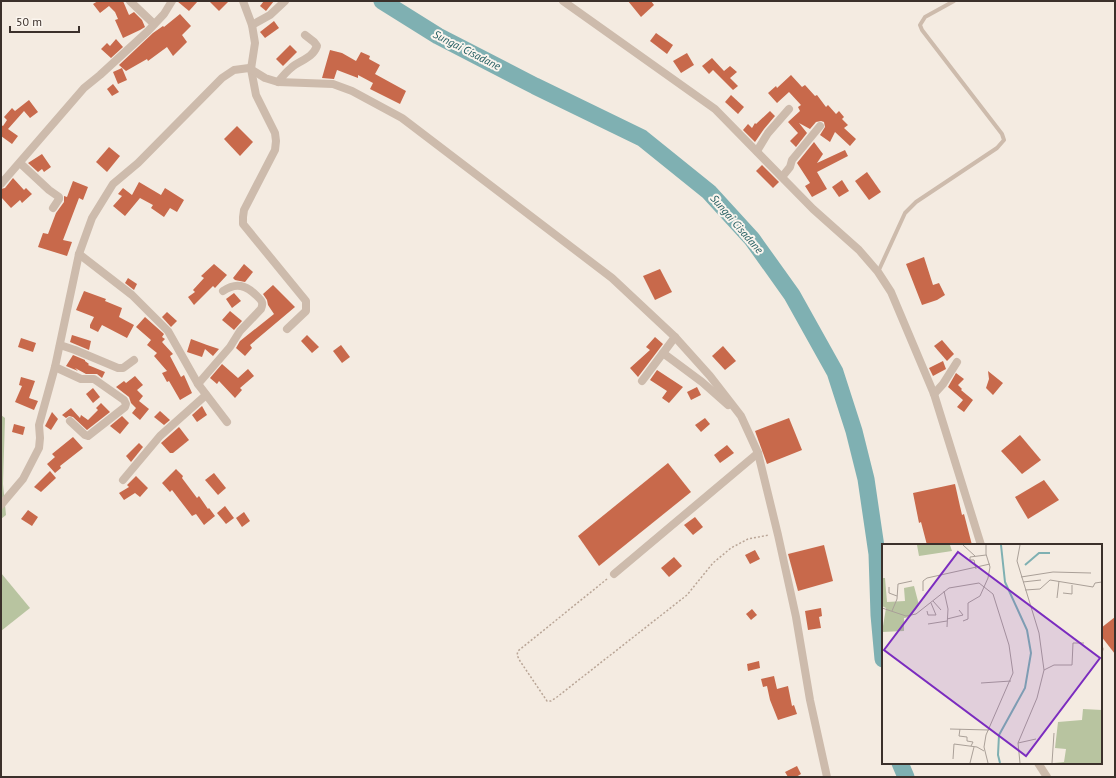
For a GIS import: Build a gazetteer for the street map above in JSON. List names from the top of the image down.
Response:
{
  "water": ["Sungai Cisadane"],
  "scale_bar": "50 m"
}
